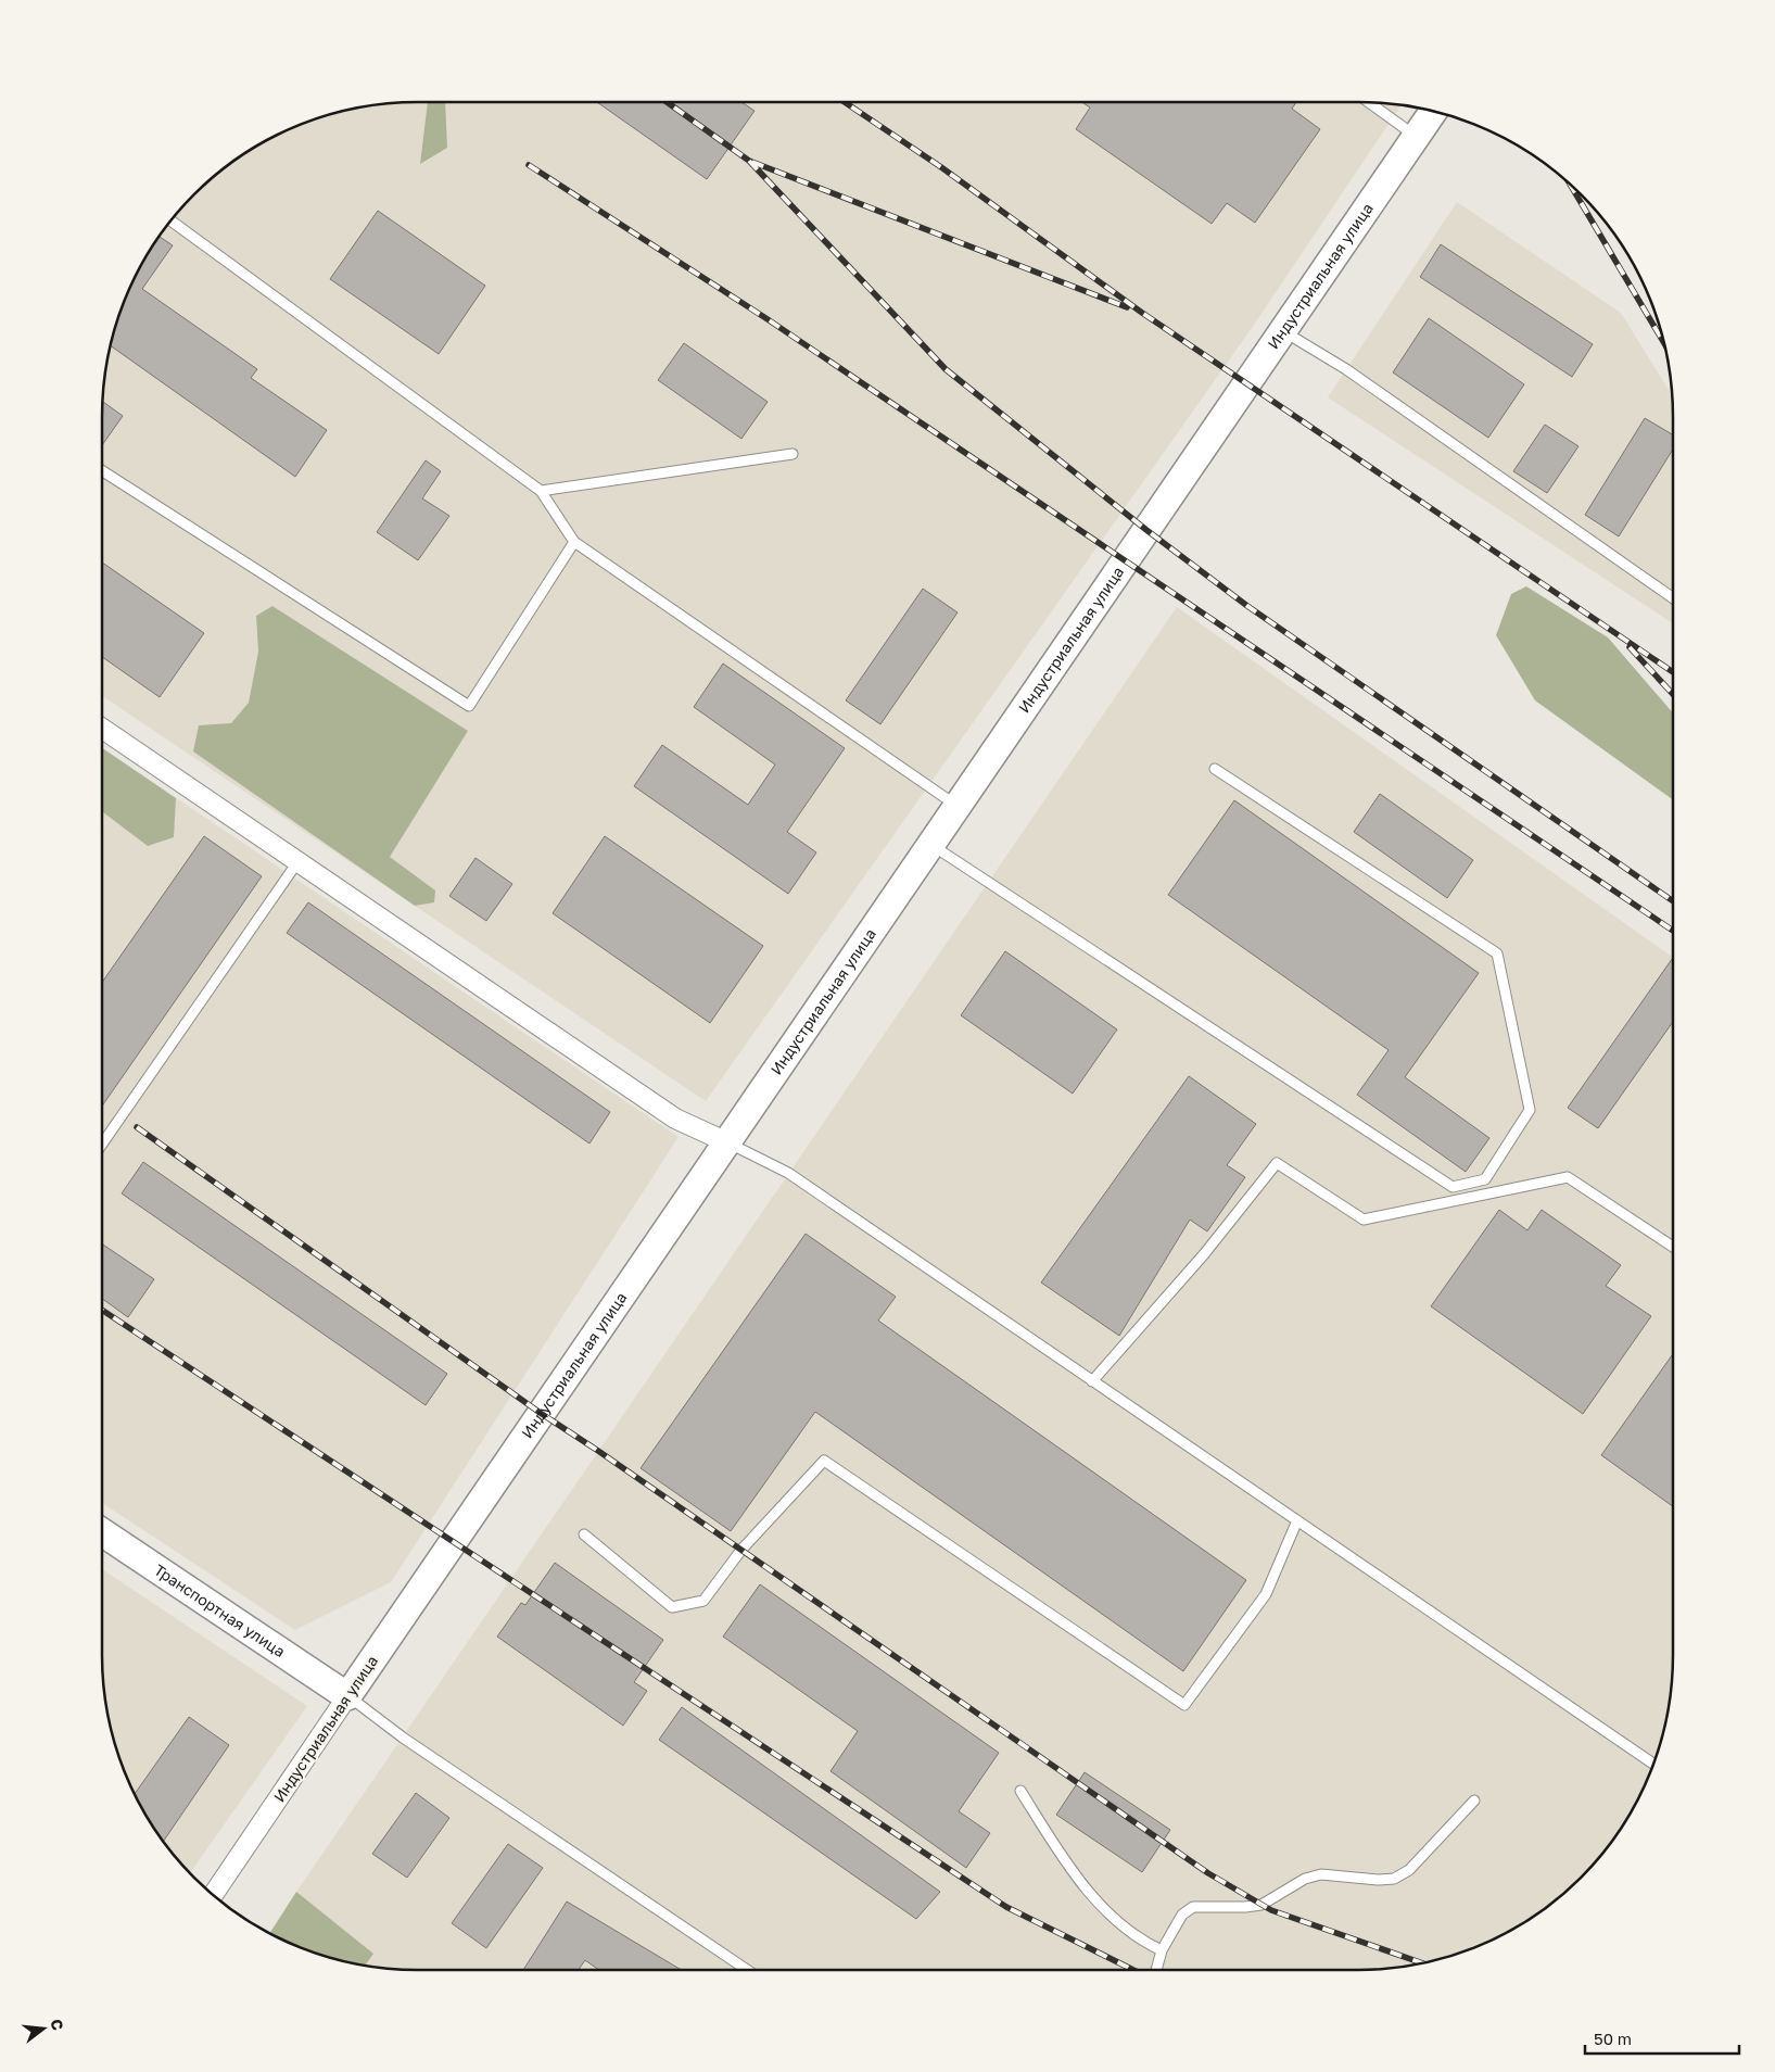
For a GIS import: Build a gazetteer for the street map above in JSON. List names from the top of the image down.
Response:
{
  "streets": {
    "street": ["Индустриальная улица", "Транспортная улица"]
  },
  "crossings": [
    ["Индустриальная улица", "Транспортная улица"]
  ],
  "scale_bar": "50 m",
  "north": "right"
}
